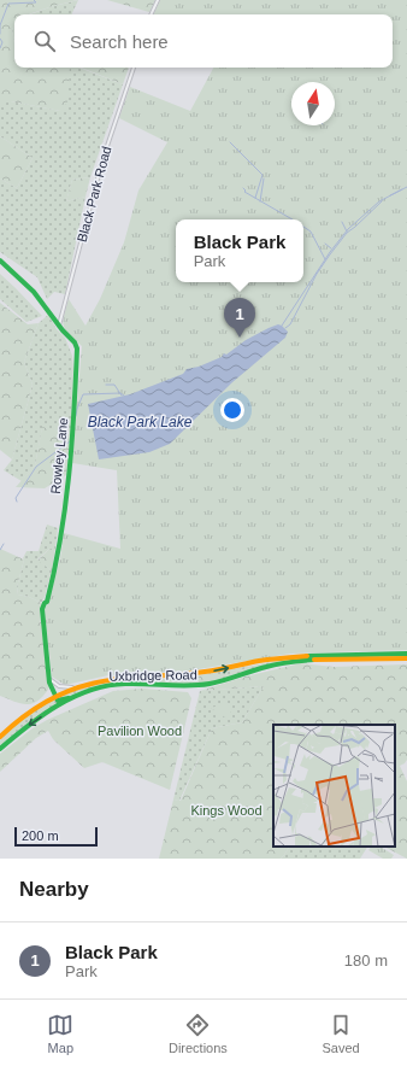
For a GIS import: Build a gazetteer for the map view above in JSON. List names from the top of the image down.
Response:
{
  "streets": {
    "main road": ["Rowley Lane", "Uxbridge Road"],
    "street": ["Black Park Road"]
  },
  "crossings": [
    ["Black Park Road", "Rowley Lane"],
    ["Rowley Lane", "Uxbridge Road"]
  ],
  "water": ["Black Park Lake"],
  "parks": ["Pavilion Wood", "Kings Wood"],
  "scale_bar": "200 m",
  "north": "top",
  "page": {
    "search": "Search here",
    "popup": ["Black Park", "Park"],
    "pins": "1",
    "scale": "200 m",
    "heading": "Nearby",
    "list": [
      {
        "mark": "1",
        "name": "Black Park",
        "note": "Park",
        "value": "180 m"
      }
    ],
    "nav": ["Map", "Directions", "Saved"]
  }
}
